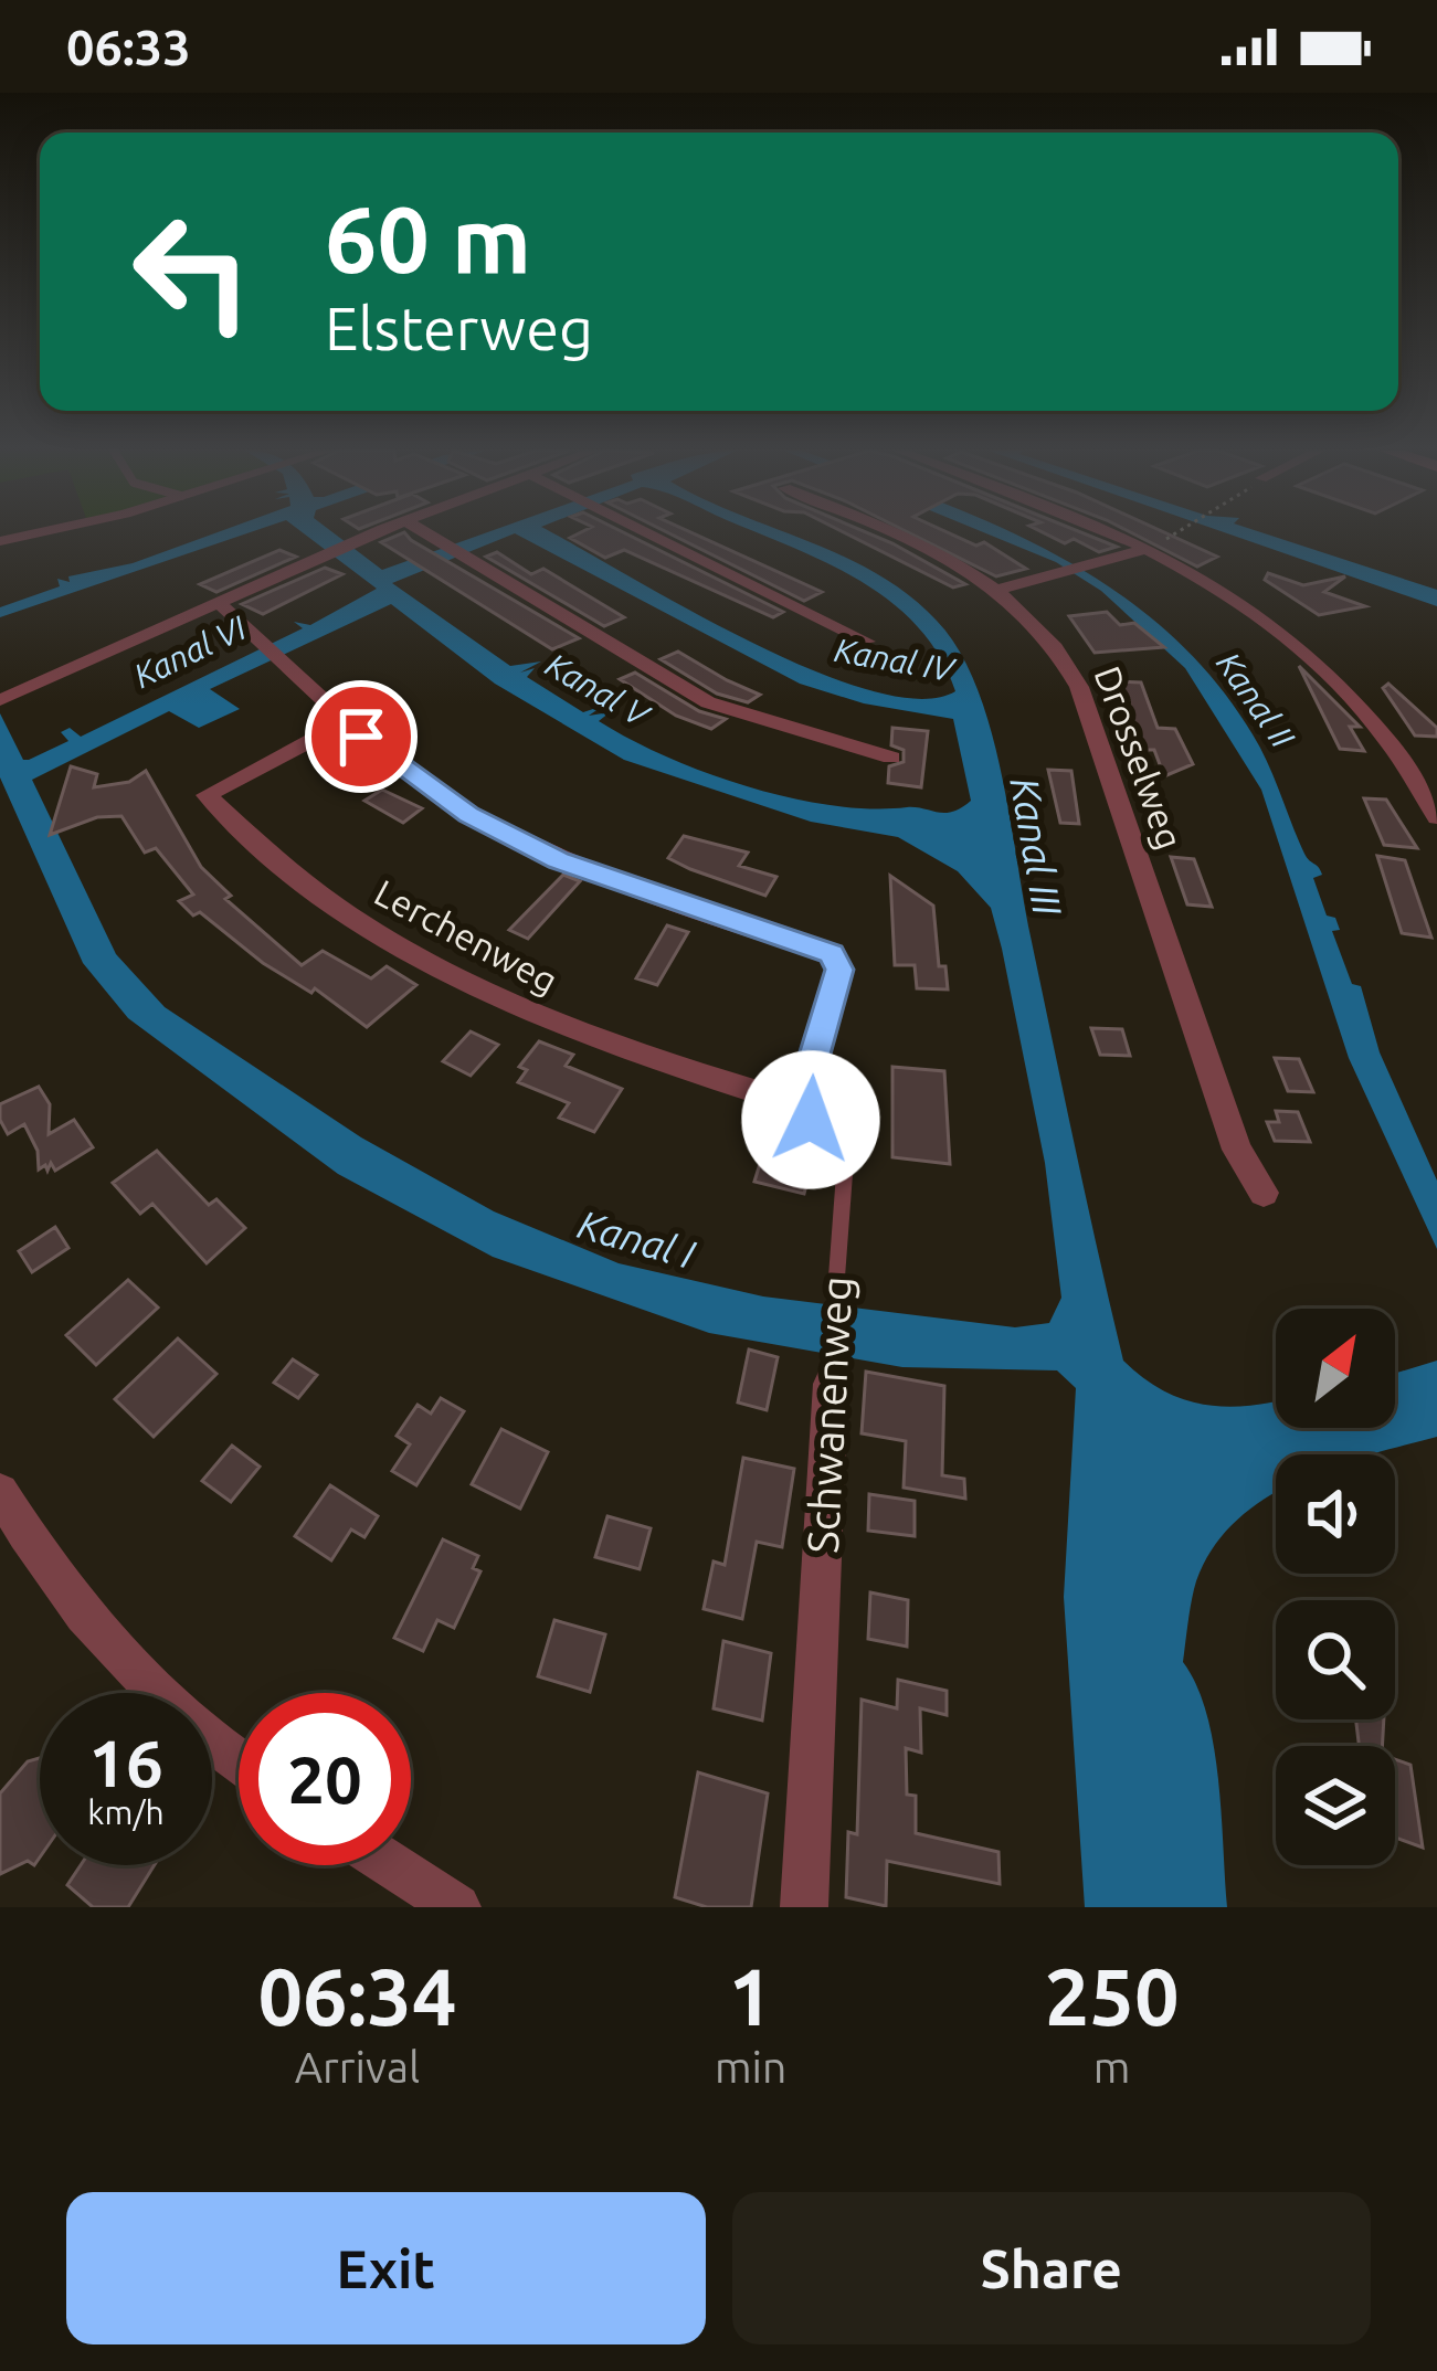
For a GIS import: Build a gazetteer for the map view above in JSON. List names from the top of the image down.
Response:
{
  "streets": {
    "street": ["Drosselweg", "Lerchenweg", "Schwanenweg"]
  },
  "crossings": [
    ["Lerchenweg", "Schwanenweg"]
  ],
  "water": [
    "Kanal VI",
    "Kanal IV",
    "Kanal V",
    "Kanal II",
    "Kanal III",
    "Kanal I"
  ],
  "north": "top right",
  "page": {
    "status": "06:33",
    "turn": ["60 m", "Elsterweg"],
    "speed": "16 km/h",
    "limit": "20",
    "eta": [
      "06:34",
      "Arrival",
      "1",
      "min",
      "250",
      "m"
    ],
    "buttons": ["Exit", "Share"]
  }
}
